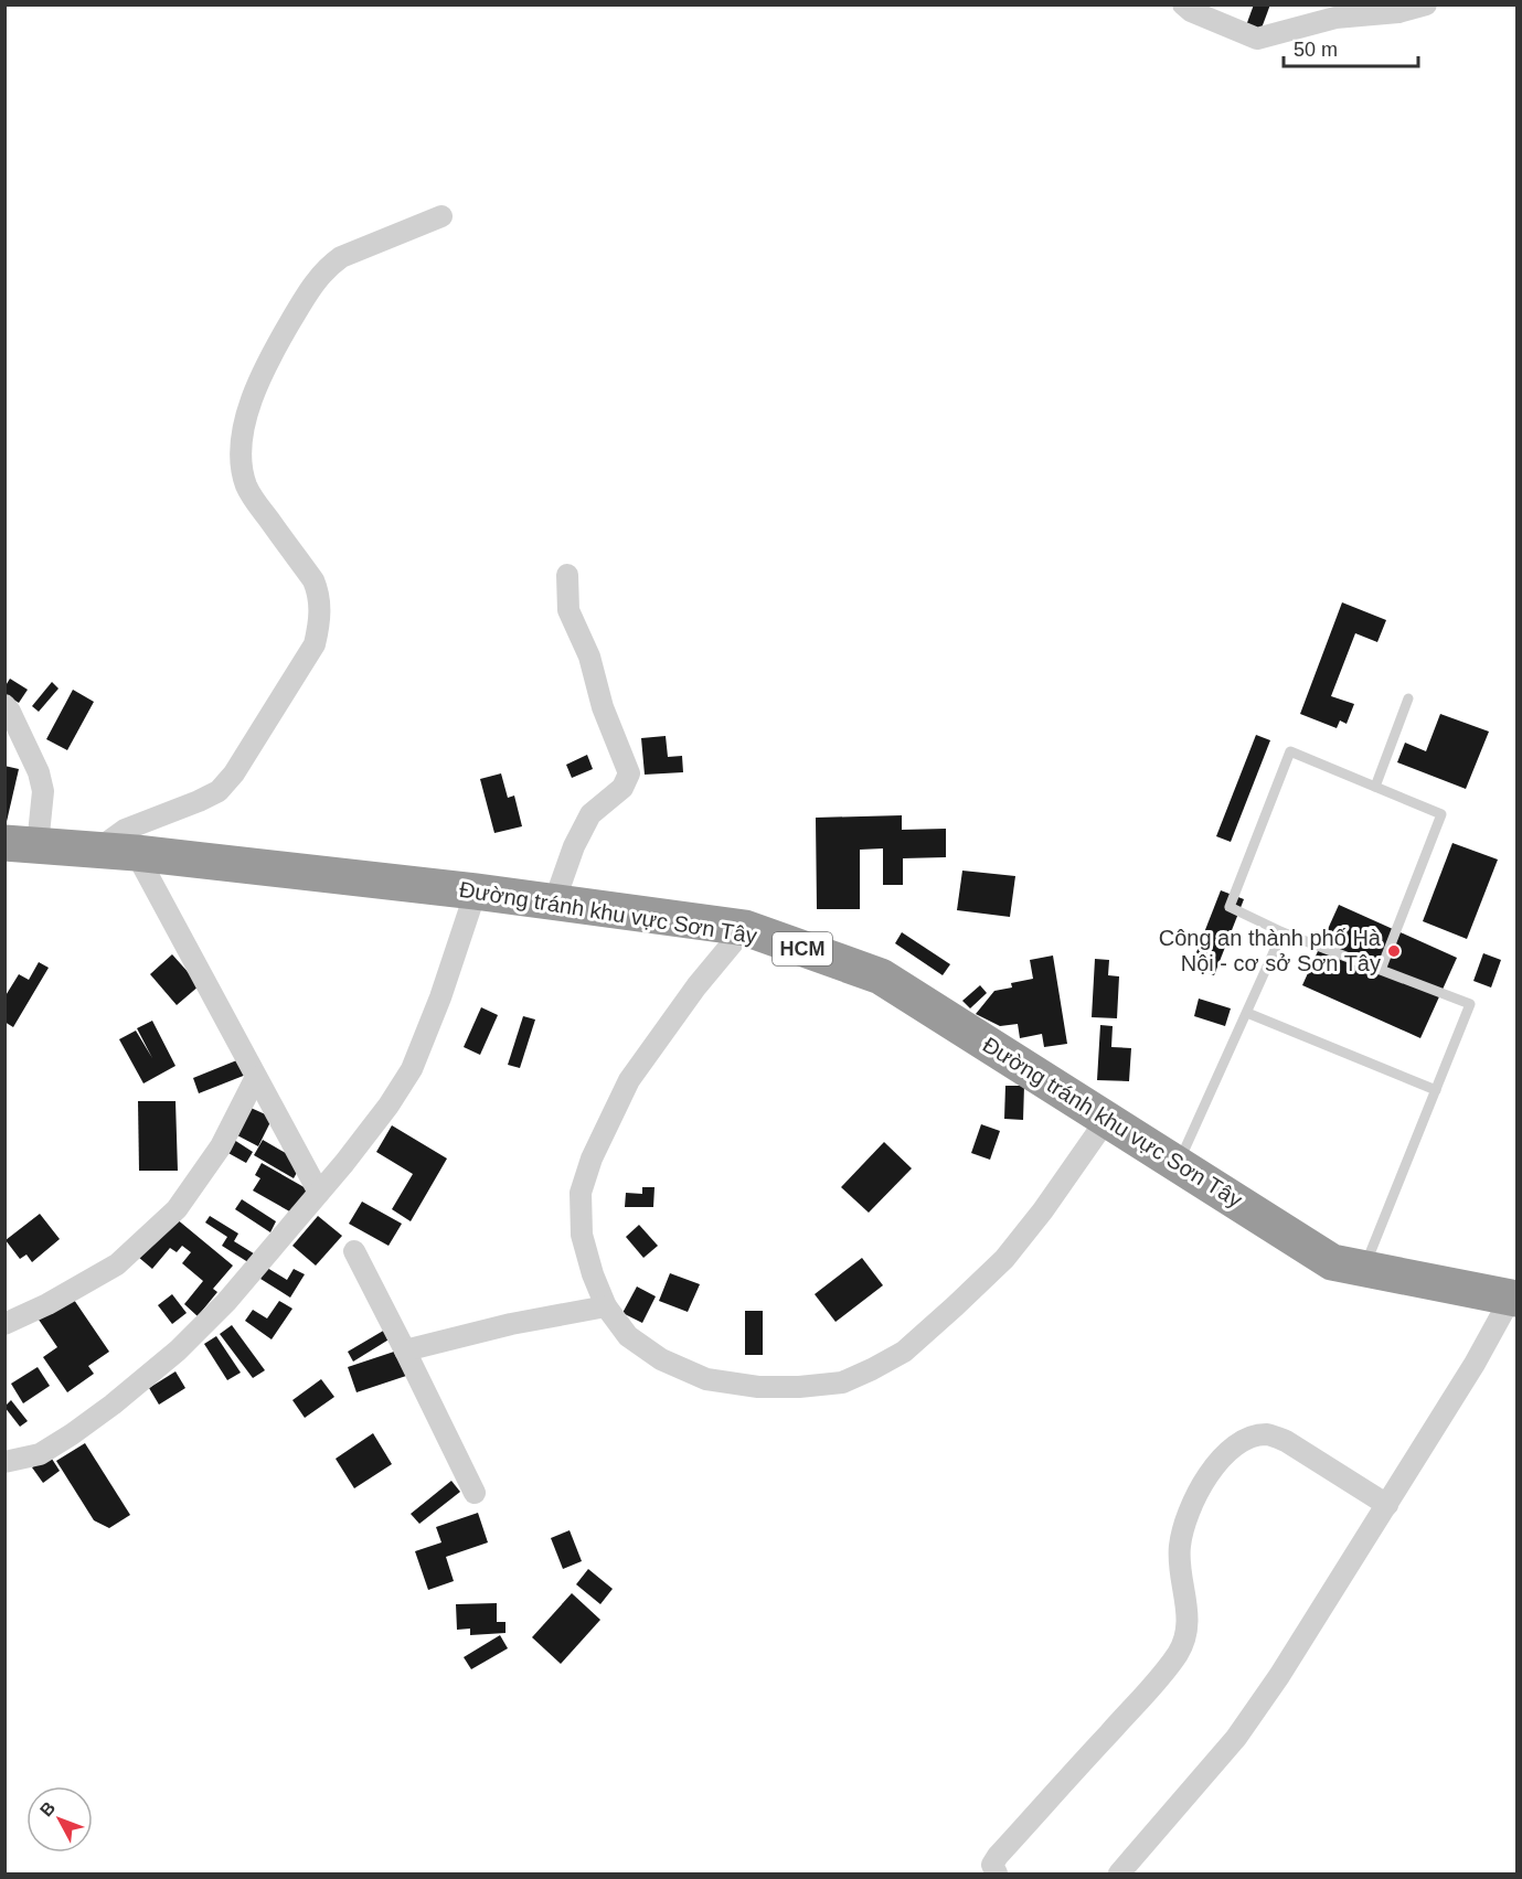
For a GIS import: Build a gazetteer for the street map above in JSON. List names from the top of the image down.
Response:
{
  "streets": {
    "highway": ["Đường tránh khu vực Sơn Tây", "HCM"]
  },
  "places": ["Công an thành phố Hà Nội - cơ sở Sơn Tây"],
  "scale_bar": "50 m",
  "north": "top left"
}
